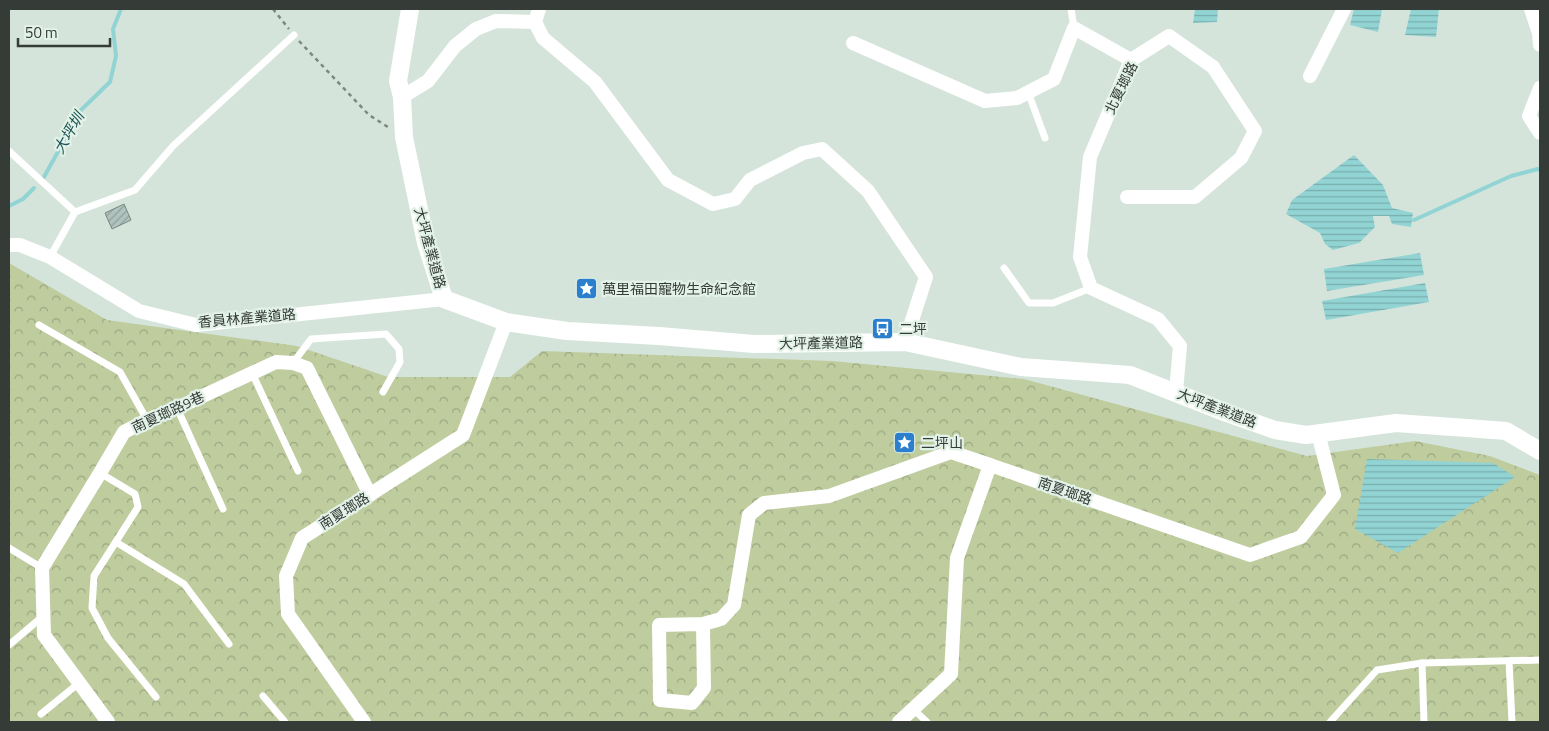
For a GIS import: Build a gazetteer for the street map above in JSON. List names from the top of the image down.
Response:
{
  "streets": {
    "street": [
      "北夏瑯路",
      "大坪產業道路",
      "香員林產業道路",
      "南夏瑯路9巷",
      "南夏瑯路"
    ]
  },
  "crossings": [
    ["大坪產業道路", "香員林產業道路"],
    ["大坪產業道路", "南夏瑯路"]
  ],
  "water": ["大坪圳"],
  "places": {
    "place": ["萬里福田寵物生命紀念館", "二坪山"],
    "bus stop": ["二坪"]
  },
  "scale_bar": "50 m"
}
